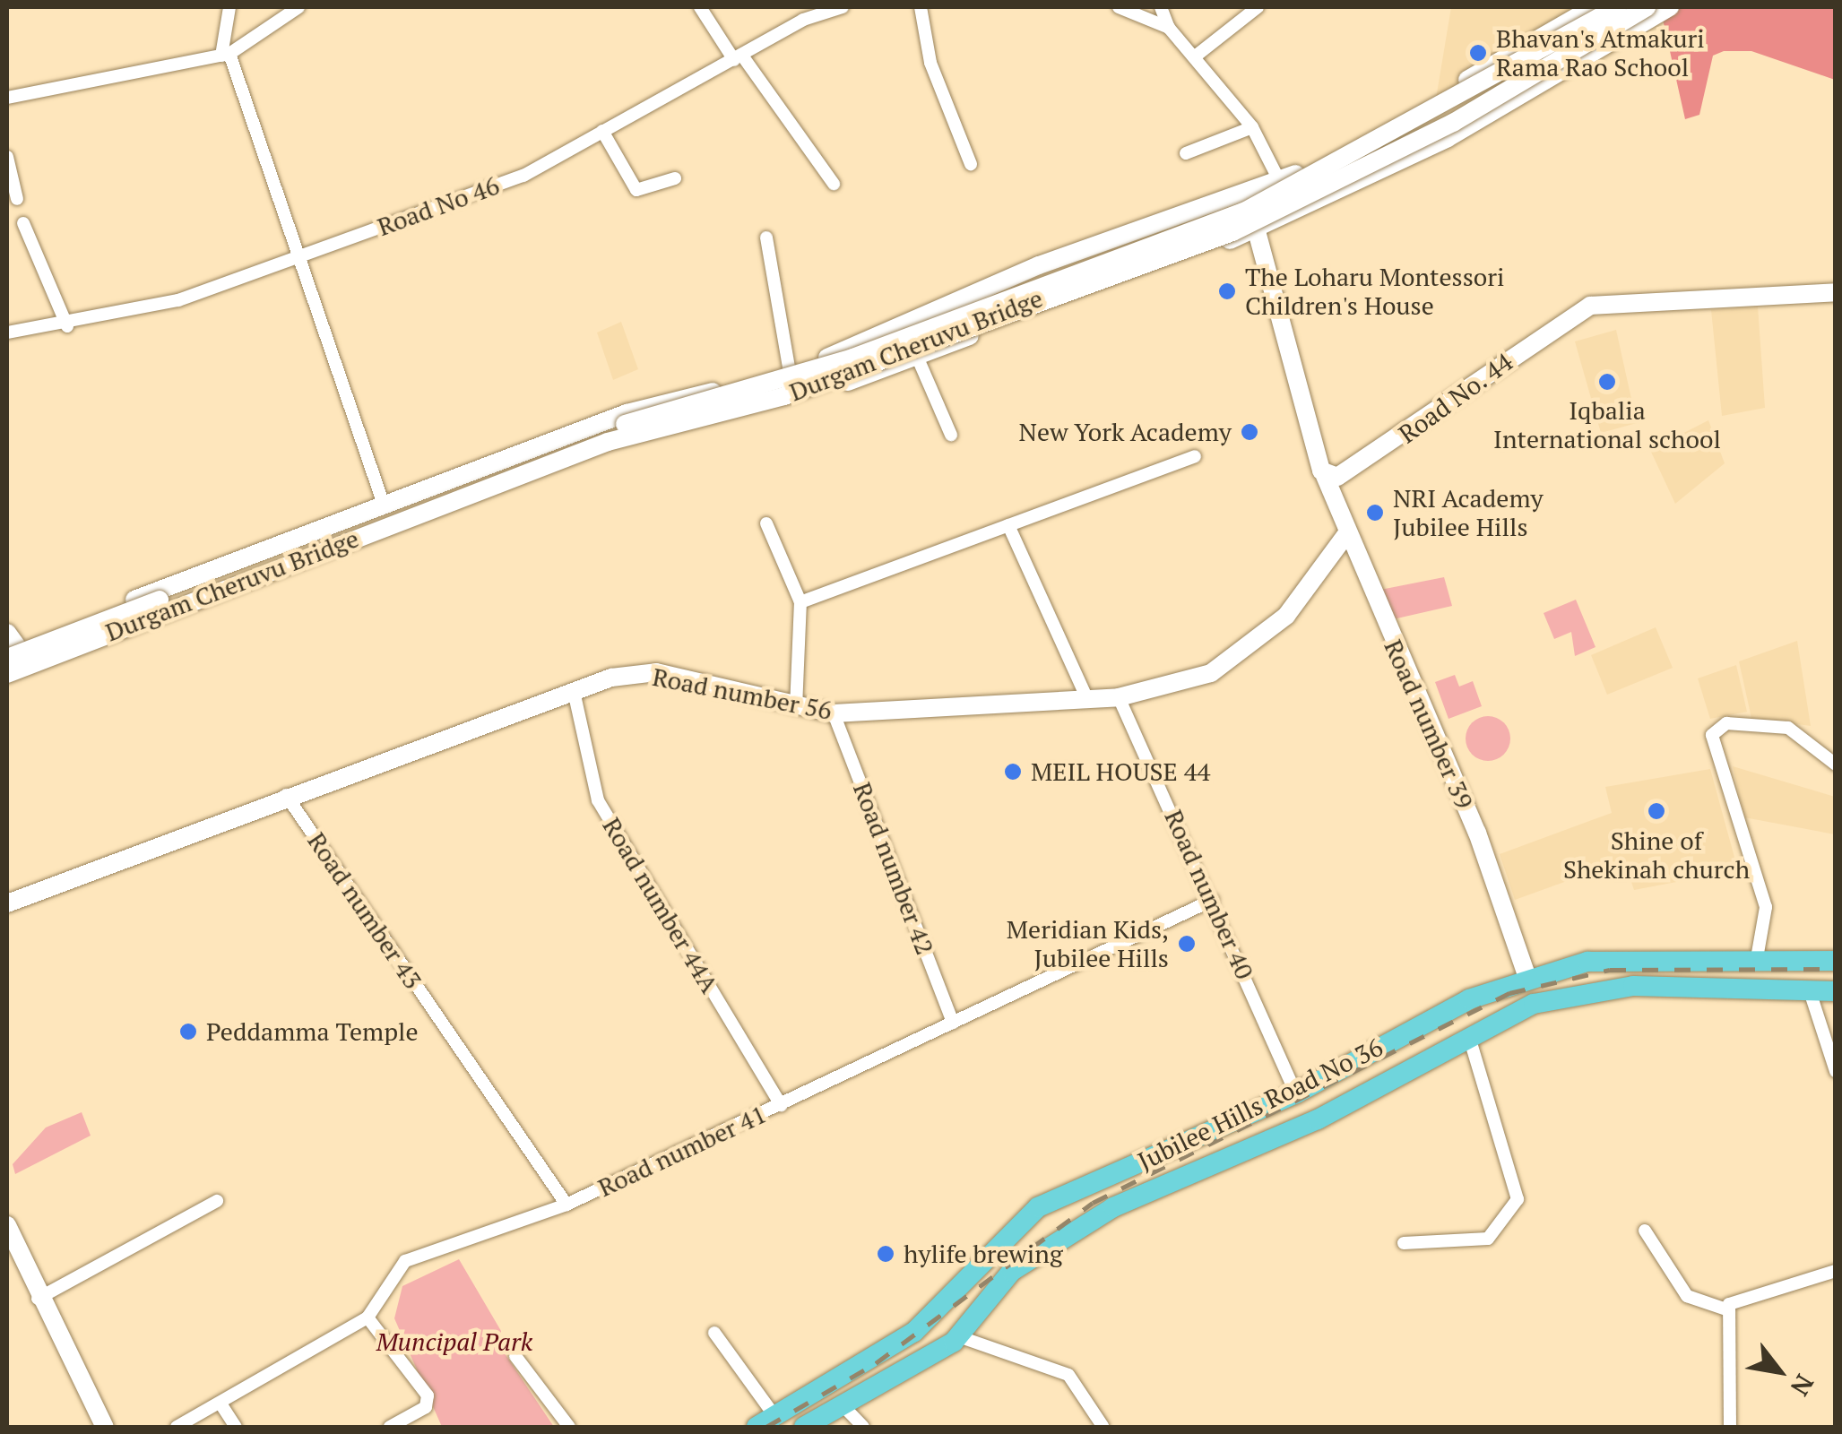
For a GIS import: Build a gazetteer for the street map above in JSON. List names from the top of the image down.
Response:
{
  "streets": {
    "main road": [
      "Durgam Cheruvu Bridge",
      "Road No. 44",
      "Road number 56",
      "Road number 39",
      "Jubilee Hills Road No 36"
    ],
    "street": [
      "Road No 46",
      "Road number 42",
      "Road number 40",
      "Road number 44A",
      "Road number 43",
      "Road number 41"
    ]
  },
  "crossings": [
    ["Road No. 44", "Road number 39"],
    ["Road number 56", "Road number 39"],
    ["Road number 56", "Road number 42"],
    ["Road number 56", "Road number 40"],
    ["Road number 56", "Road number 44A"],
    ["Road number 56", "Road number 43"],
    ["Road number 39", "Jubilee Hills Road No 36"],
    ["Road number 42", "Road number 41"],
    ["Road number 40", "Jubilee Hills Road No 36"],
    ["Road number 40", "Road number 41"],
    ["Road number 44A", "Road number 41"],
    ["Road number 43", "Road number 41"]
  ],
  "parks": ["Muncipal Park"],
  "places": [
    "Bhavan's Atmakuri Rama Rao School",
    "The Loharu Montessori Children's House",
    "Iqbalia International school",
    "New York Academy",
    "NRI Academy Jubilee Hills",
    "MEIL HOUSE 44",
    "Shine of Shekinah church",
    "Meridian Kids, Jubilee Hills",
    "Peddamma Temple",
    "hylife brewing"
  ],
  "north": "bottom right"
}
